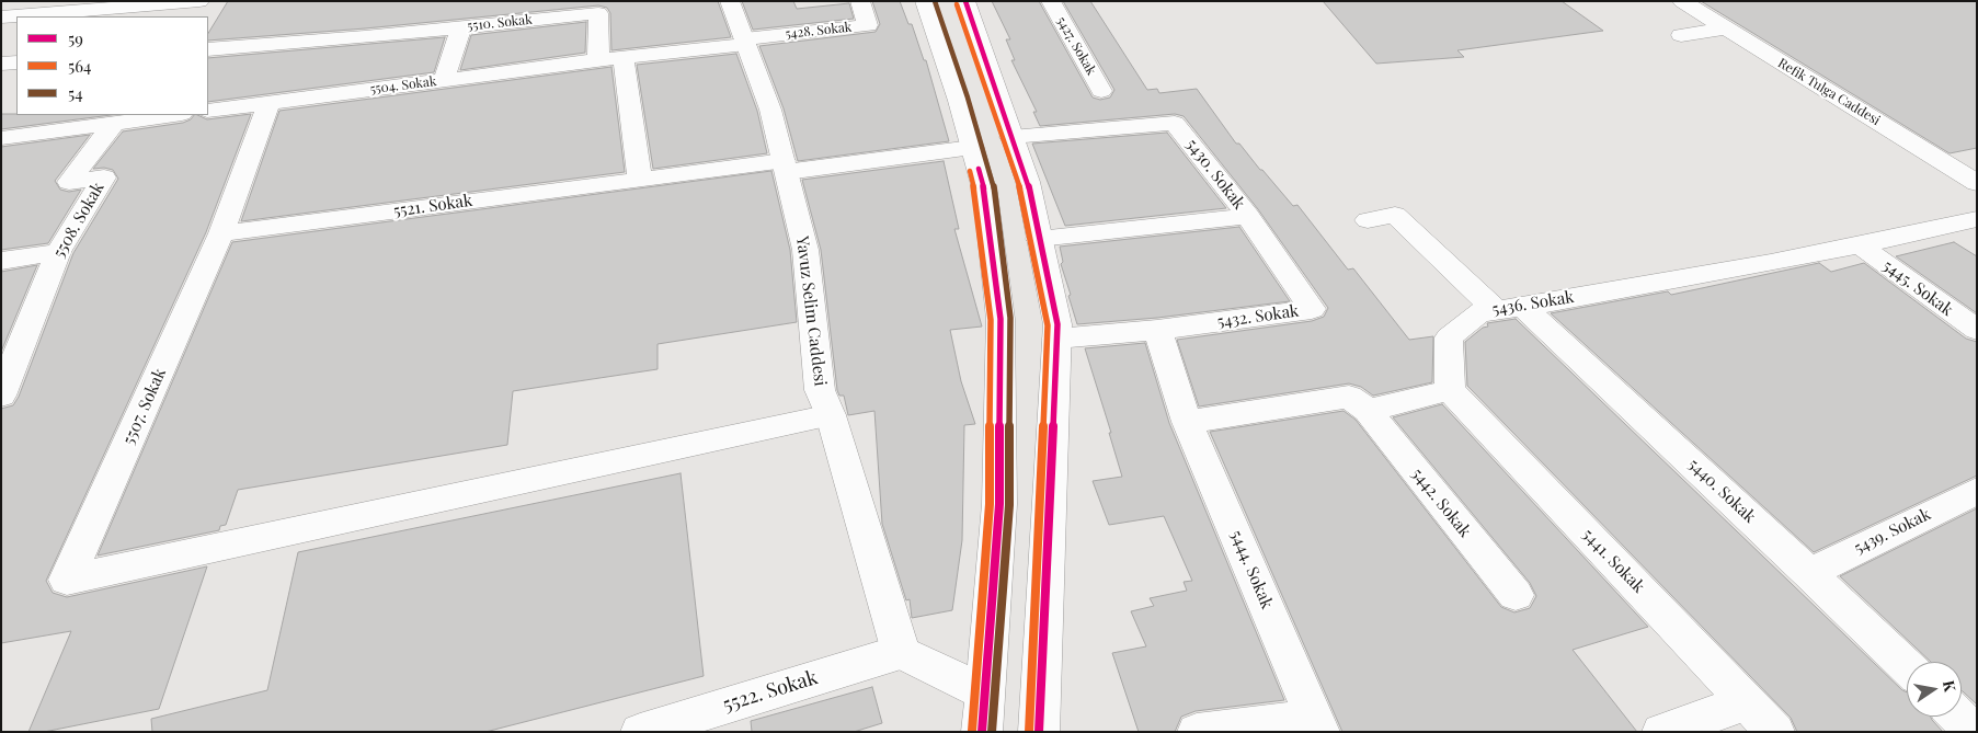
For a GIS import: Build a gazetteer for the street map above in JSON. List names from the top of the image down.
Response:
{
  "streets": {
    "street": [
      "5510. Sokak",
      "5428. Sokak",
      "5427. Sokak",
      "5504. Sokak",
      "Refik Tulga Caddesi",
      "5430. Sokak",
      "5521. Sokak",
      "5508. Sokak",
      "5445. Sokak",
      "5436. Sokak",
      "Yavuz Selim Caddesi",
      "5432. Sokak",
      "5507. Sokak",
      "5440. Sokak",
      "5442. Sokak",
      "5439. Sokak",
      "5441. Sokak",
      "5444. Sokak",
      "5522. Sokak"
    ]
  },
  "crossings": [
    ["5510. Sokak", "5504. Sokak"],
    ["5428. Sokak", "Yavuz Selim Caddesi"],
    ["5430. Sokak", "5432. Sokak"],
    ["5521. Sokak", "Yavuz Selim Caddesi"],
    ["5521. Sokak", "5507. Sokak"],
    ["5445. Sokak", "5436. Sokak"],
    ["5436. Sokak", "5440. Sokak"],
    ["5436. Sokak", "5441. Sokak"],
    ["Yavuz Selim Caddesi", "5507. Sokak"],
    ["Yavuz Selim Caddesi", "5522. Sokak"],
    ["5440. Sokak", "5439. Sokak"]
  ],
  "lines": ["transit line 59", "transit line 54", "transit line 564"],
  "legend": ["59", "564", "54"],
  "north": "right"
}
